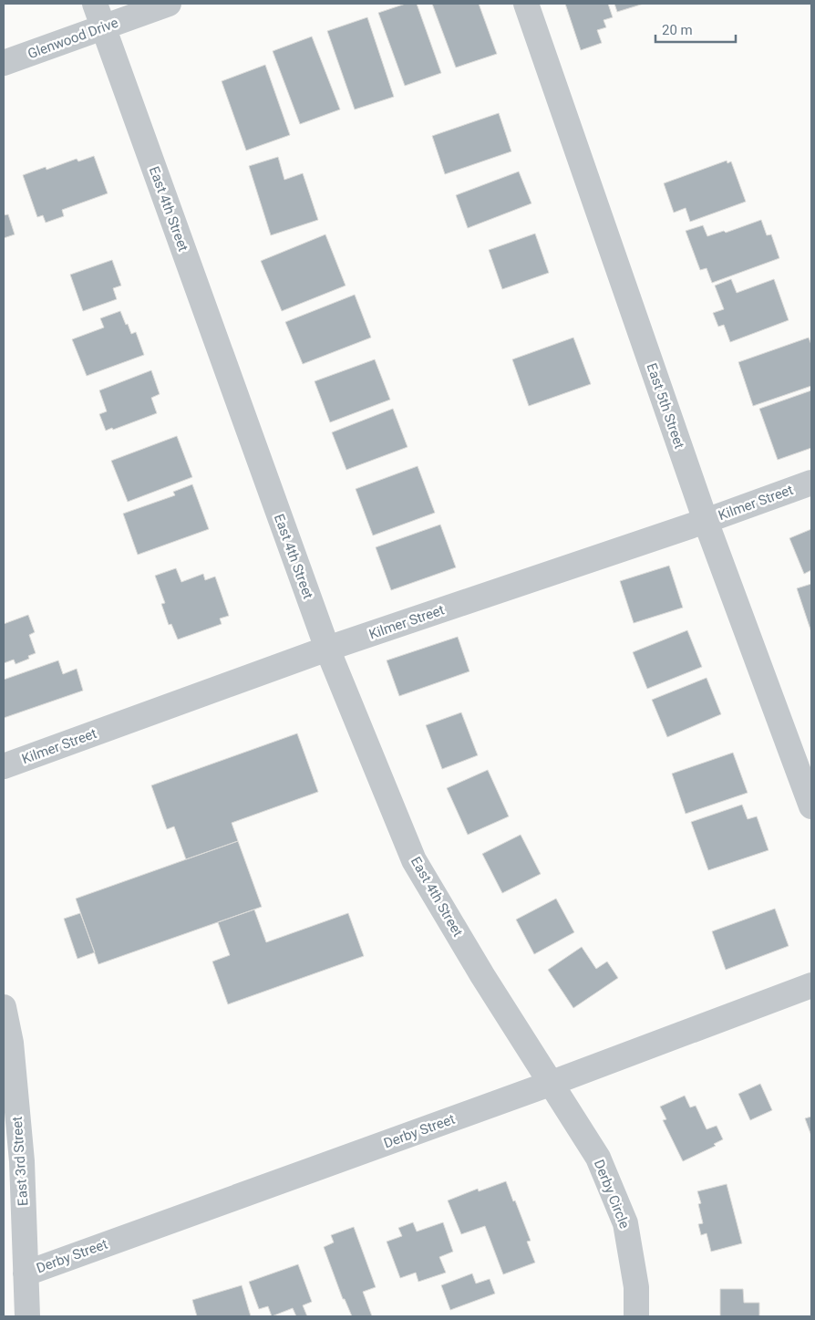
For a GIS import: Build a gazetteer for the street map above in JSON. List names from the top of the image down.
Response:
{
  "streets": {
    "street": [
      "Glenwood Drive",
      "East 4th Street",
      "East 5th Street",
      "Kilmer Street",
      "Derby Street",
      "East 3rd Street",
      "Derby Circle"
    ]
  },
  "crossings": [
    ["Glenwood Drive", "East 4th Street"],
    ["East 4th Street", "Kilmer Street"],
    ["East 4th Street", "Derby Street"],
    ["East 4th Street", "Derby Circle"],
    ["East 5th Street", "Kilmer Street"],
    ["Derby Street", "East 3rd Street"],
    ["Derby Street", "Derby Circle"]
  ],
  "scale_bar": "20 m"
}
